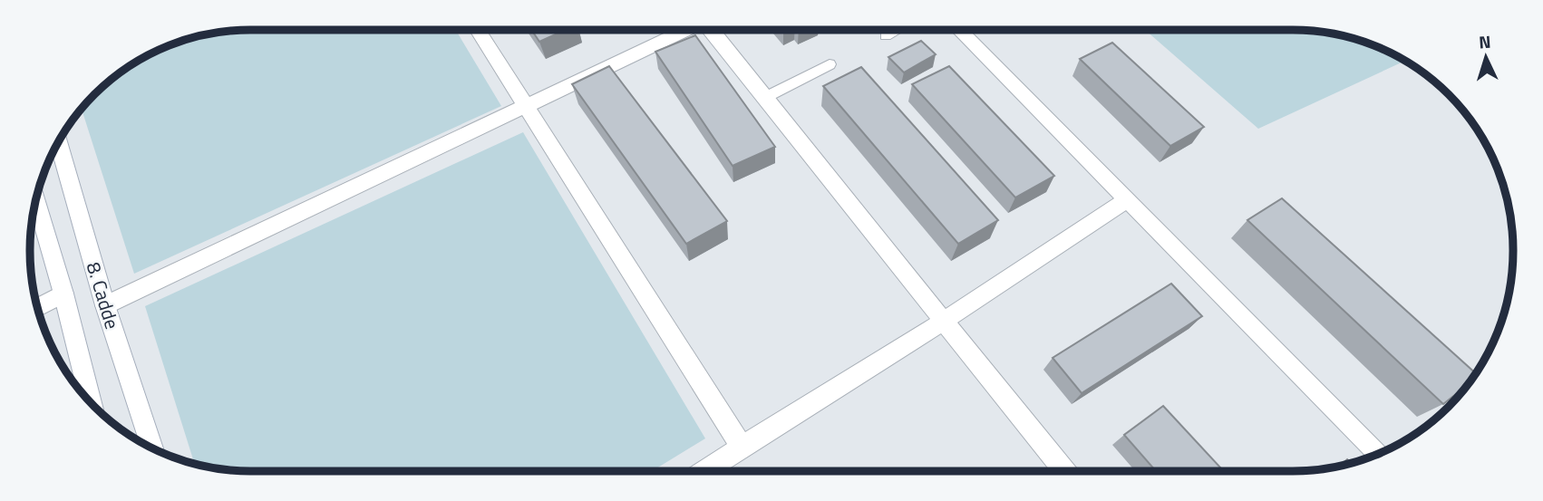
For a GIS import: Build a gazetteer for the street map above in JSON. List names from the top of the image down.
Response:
{
  "streets": {
    "street": ["8. Cadde"]
  },
  "north": "top"
}
